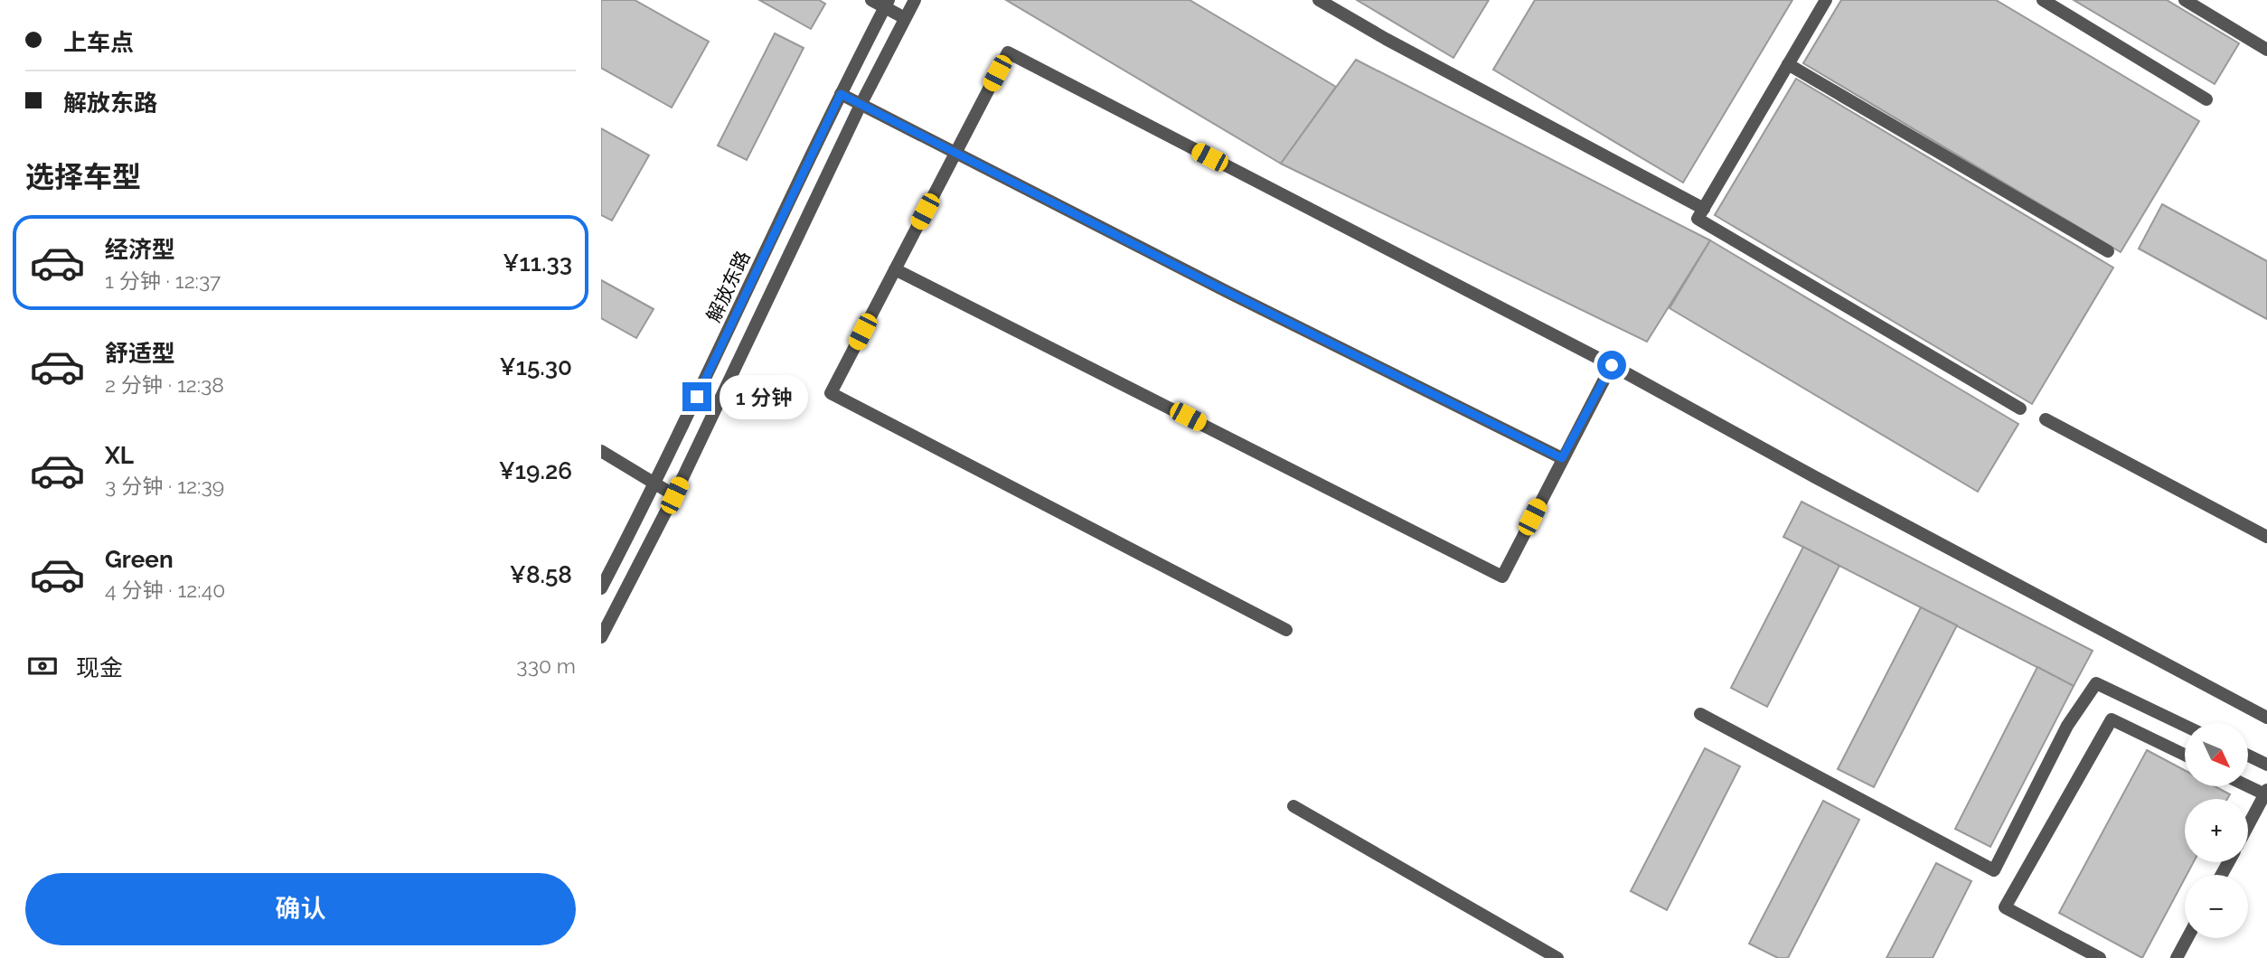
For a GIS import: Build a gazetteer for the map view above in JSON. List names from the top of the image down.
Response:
{
  "streets": {
    "street": ["解放东路"]
  },
  "north": "bottom right",
  "page": {
    "banner": ["上车点", "解放东路"],
    "heading": "选择车型",
    "list": [
      {
        "name": "经济型",
        "note": "1 分钟 · 12:37",
        "value": "¥11.33"
      },
      {
        "name": "舒适型",
        "note": "2 分钟 · 12:38",
        "value": "¥15.30"
      },
      {
        "name": "XL",
        "note": "3 分钟 · 12:39",
        "value": "¥19.26"
      },
      {
        "name": "Green",
        "note": "4 分钟 · 12:40",
        "value": "¥8.58"
      }
    ],
    "bubble": "1 分钟",
    "pay": ["现金", "330 m"],
    "map_buttons": ["+", "−"],
    "buttons": "确认"
  }
}
